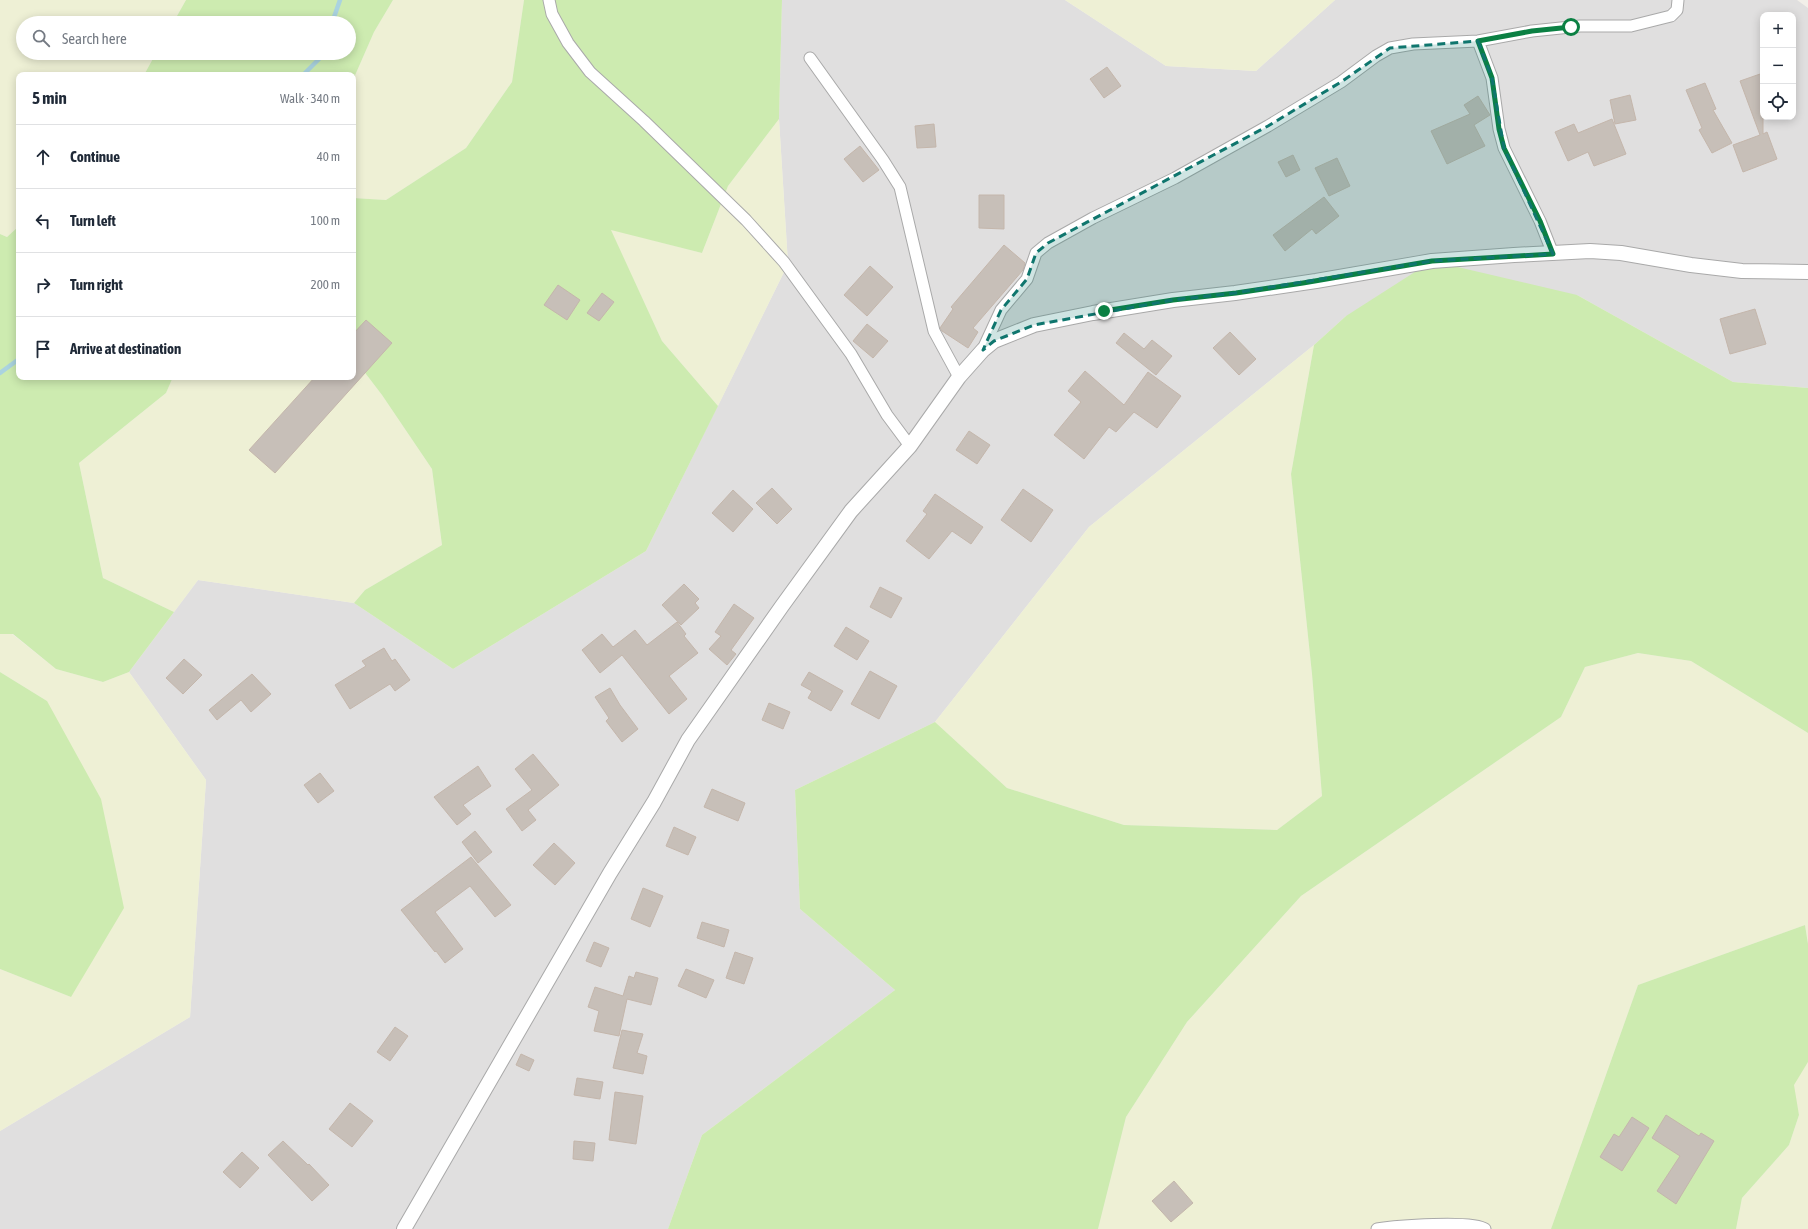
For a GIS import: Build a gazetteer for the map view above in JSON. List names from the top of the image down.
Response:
{
  "page": {
    "map_buttons": ["+", "−"],
    "search": "Search here",
    "heading": ["5 min", "Walk · 340 m"],
    "list": [
      ["Continue", "40 m"],
      ["Turn left", "100 m"],
      ["Turn right", "200 m"],
      "Arrive at destination"
    ]
  }
}
